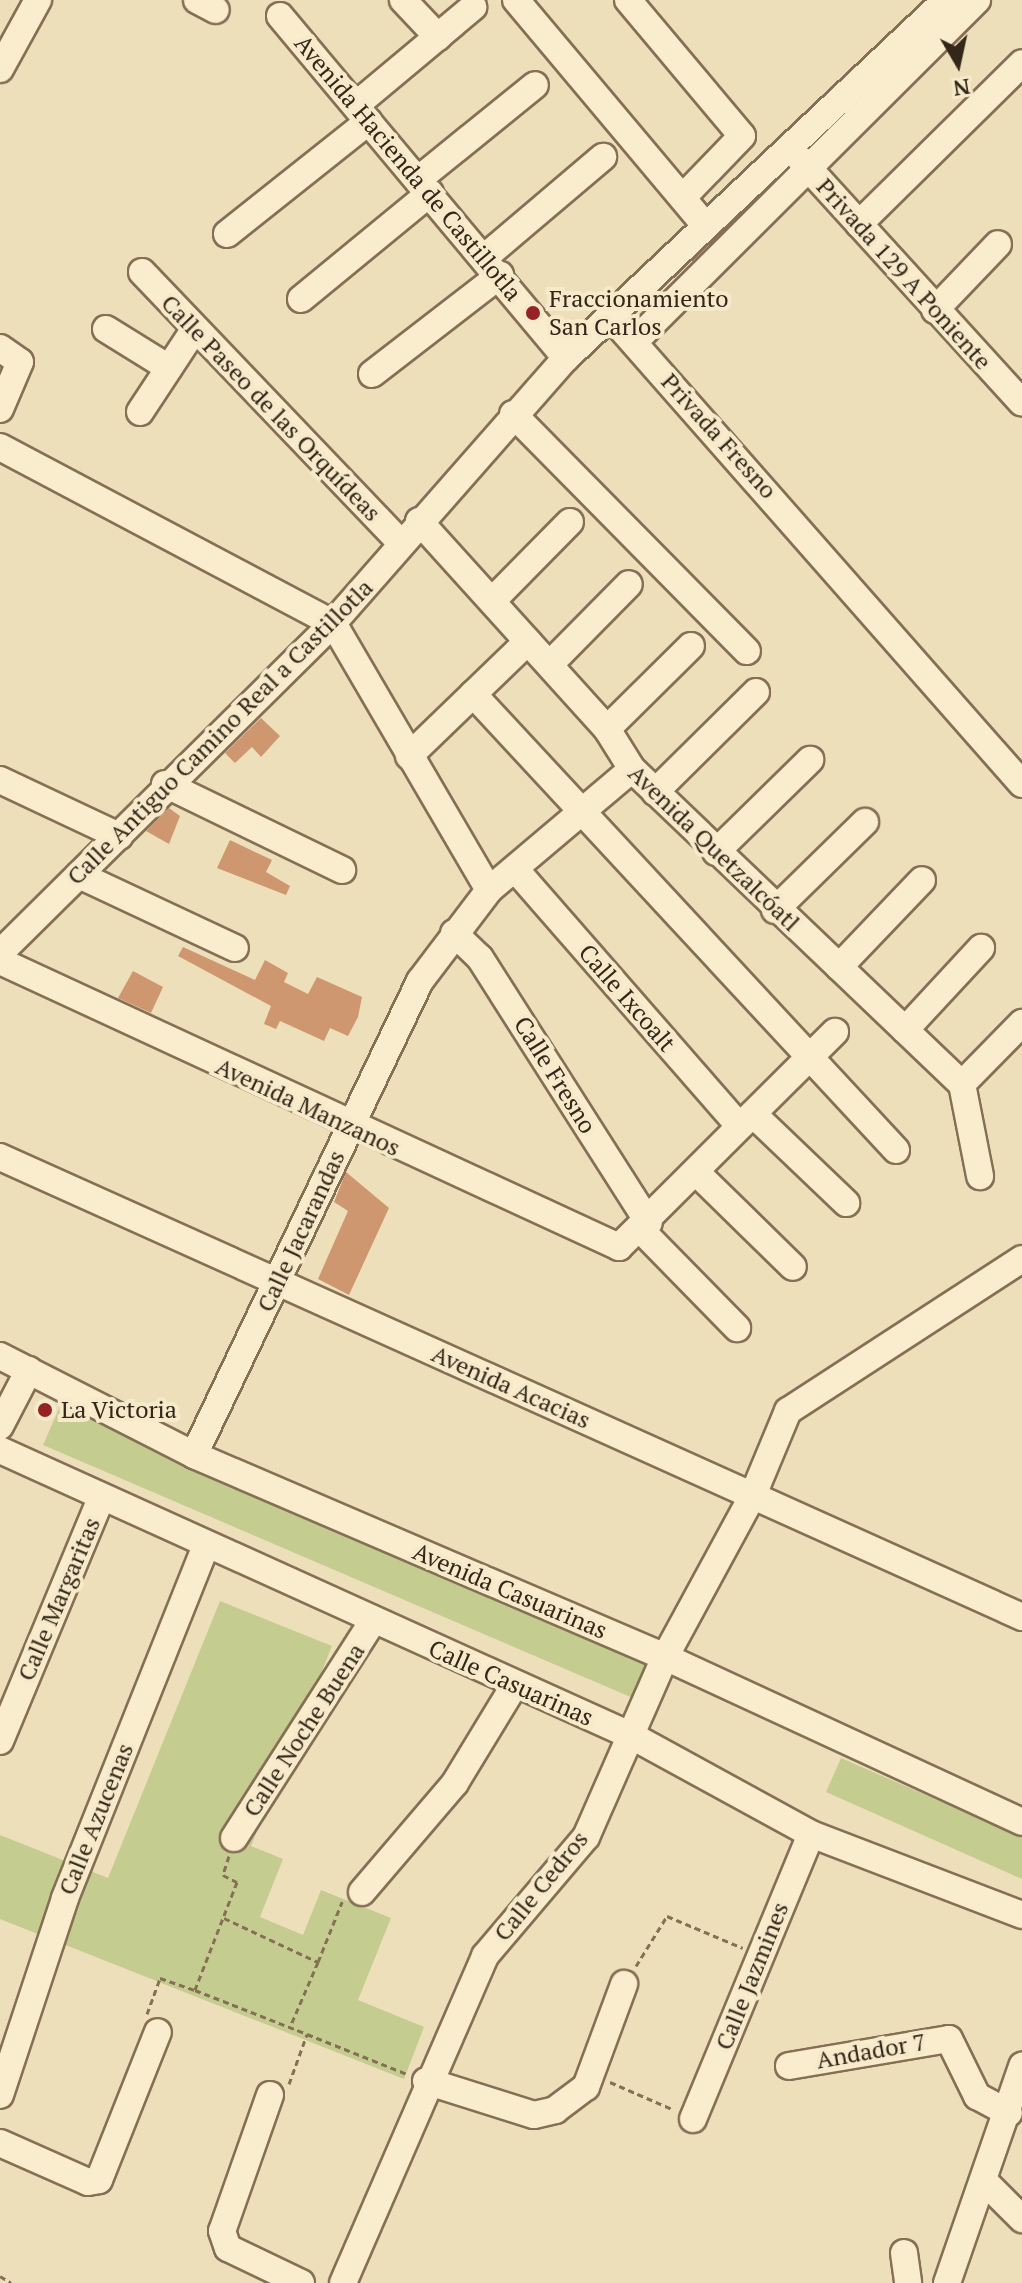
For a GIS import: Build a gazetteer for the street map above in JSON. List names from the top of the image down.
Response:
{
  "streets": {
    "street": [
      "Avenida Hacienda de Castillotla",
      "Privada 129 A Poniente",
      "Calle Paseo de las Orquídeas",
      "Privada Fresno",
      "Calle Antiguo Camino Real a Castillotla",
      "Avenida Quetzalcóatl",
      "Calle Ixcoalt",
      "Calle Fresno",
      "Avenida Manzanos",
      "Calle Jacarandas",
      "Avenida Acacias",
      "Avenida Casuarinas",
      "Calle Margaritas",
      "Calle Casuarinas",
      "Calle Noche Buena",
      "Calle Azucenas",
      "Calle Cedros",
      "Calle Jazmines",
      "Andador 7"
    ]
  },
  "crossings": [
    ["Avenida Hacienda de Castillotla", "Calle Antiguo Camino Real a Castillotla"],
    ["Privada 129 A Poniente", "Calle Antiguo Camino Real a Castillotla"],
    ["Calle Paseo de las Orquídeas", "Calle Antiguo Camino Real a Castillotla"],
    ["Privada Fresno", "Calle Antiguo Camino Real a Castillotla"],
    ["Calle Antiguo Camino Real a Castillotla", "Avenida Quetzalcóatl"],
    ["Avenida Quetzalcóatl", "Calle Jacarandas"],
    ["Calle Ixcoalt", "Calle Jacarandas"],
    ["Calle Fresno", "Avenida Manzanos"],
    ["Calle Fresno", "Calle Jacarandas"],
    ["Avenida Manzanos", "Calle Jacarandas"],
    ["Calle Jacarandas", "Avenida Acacias"],
    ["Calle Jacarandas", "Avenida Casuarinas"],
    ["Avenida Acacias", "Calle Cedros"],
    ["Avenida Casuarinas", "Calle Cedros"],
    ["Calle Margaritas", "Calle Casuarinas"],
    ["Calle Casuarinas", "Calle Noche Buena"],
    ["Calle Casuarinas", "Calle Azucenas"],
    ["Calle Casuarinas", "Calle Cedros"],
    ["Calle Casuarinas", "Calle Jazmines"]
  ],
  "places": ["Fraccionamiento San Carlos", "La Victoria"],
  "north": "bottom"
}
